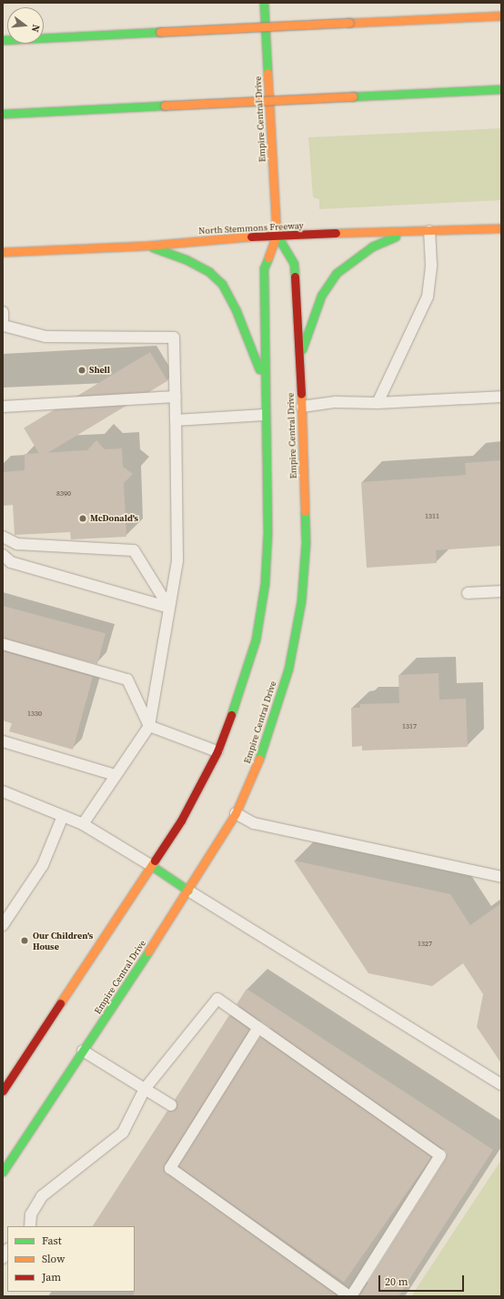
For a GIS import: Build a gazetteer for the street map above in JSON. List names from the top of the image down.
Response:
{
  "streets": {
    "main road": ["Empire Central Drive", "North Stemmons Freeway"]
  },
  "crossings": [
    ["Empire Central Drive", "North Stemmons Freeway"]
  ],
  "places": ["Shell", "McDonald's", "Our Children's House"],
  "house_numbers": [
    "8390",
    "1311",
    "1330",
    "1317",
    "1327"
  ],
  "legend": ["Fast", "Slow", "Jam"],
  "scale_bar": "20 m",
  "north": "right"
}
